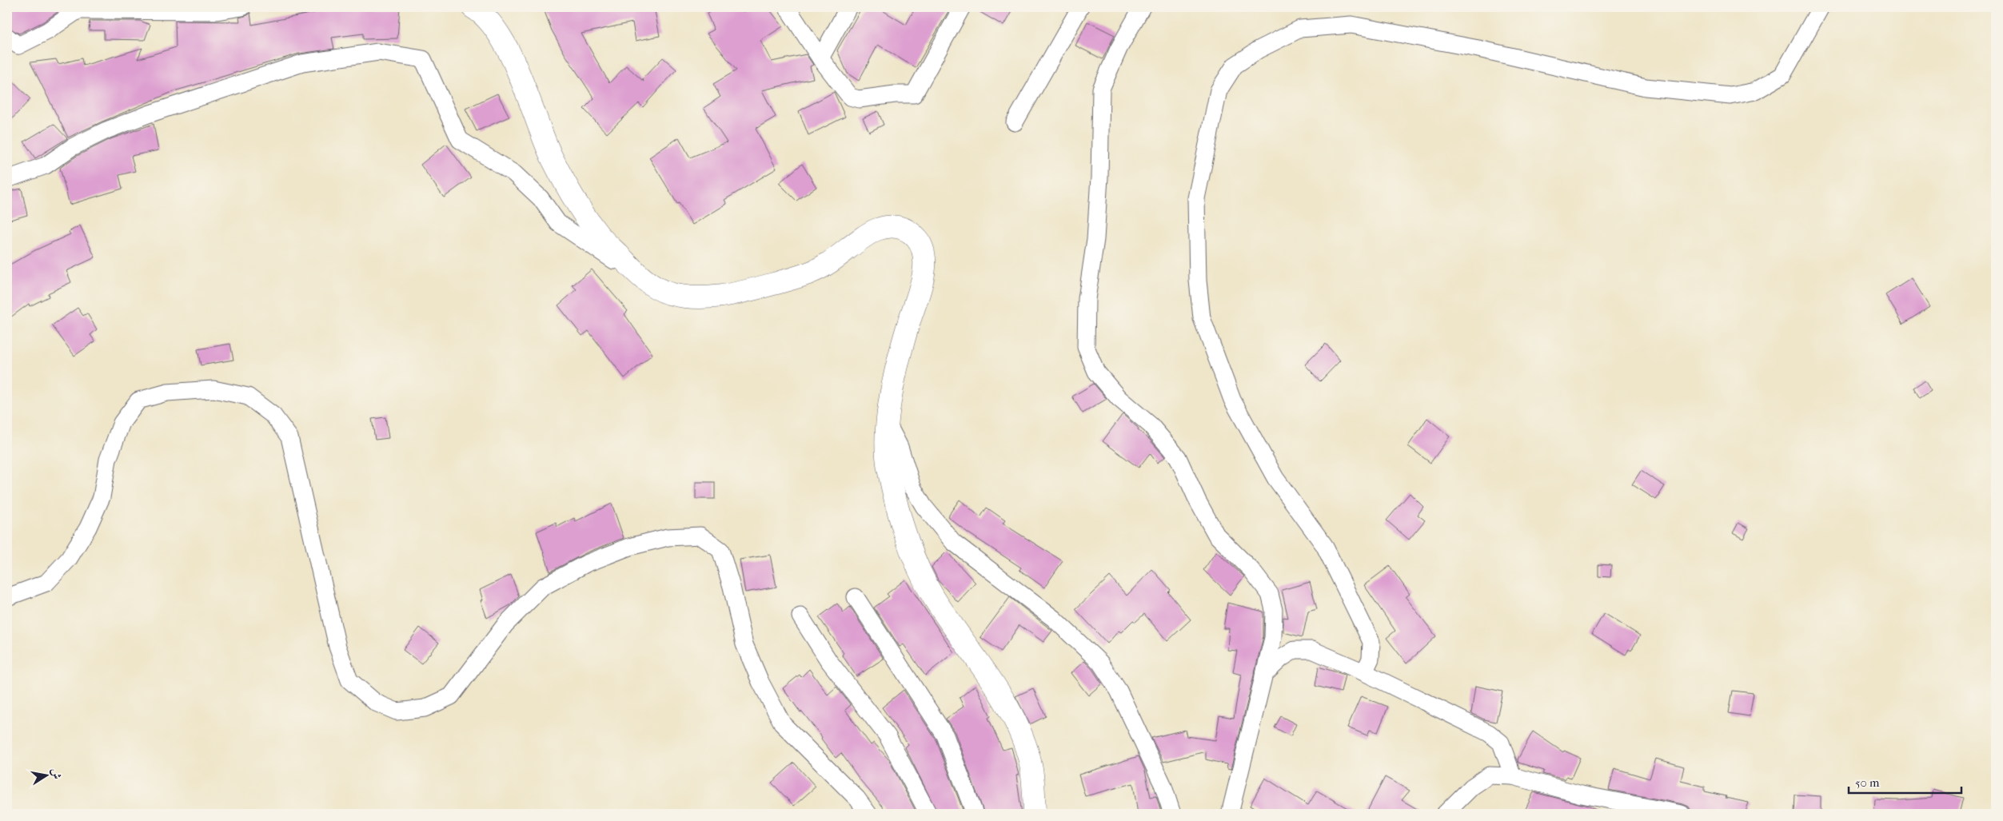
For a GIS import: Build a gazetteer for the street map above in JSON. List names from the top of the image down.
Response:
{
  "scale_bar": "50 m",
  "north": "right"
}
